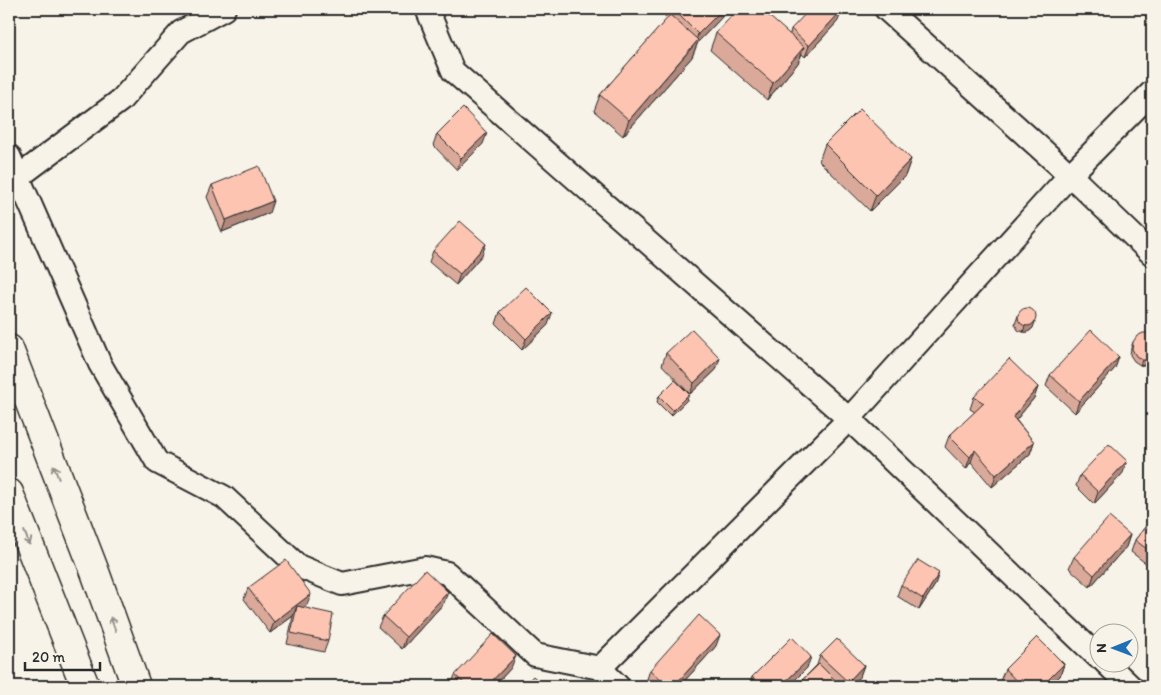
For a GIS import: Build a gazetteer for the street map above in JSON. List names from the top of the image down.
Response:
{
  "scale_bar": "20 m",
  "north": "left"
}
